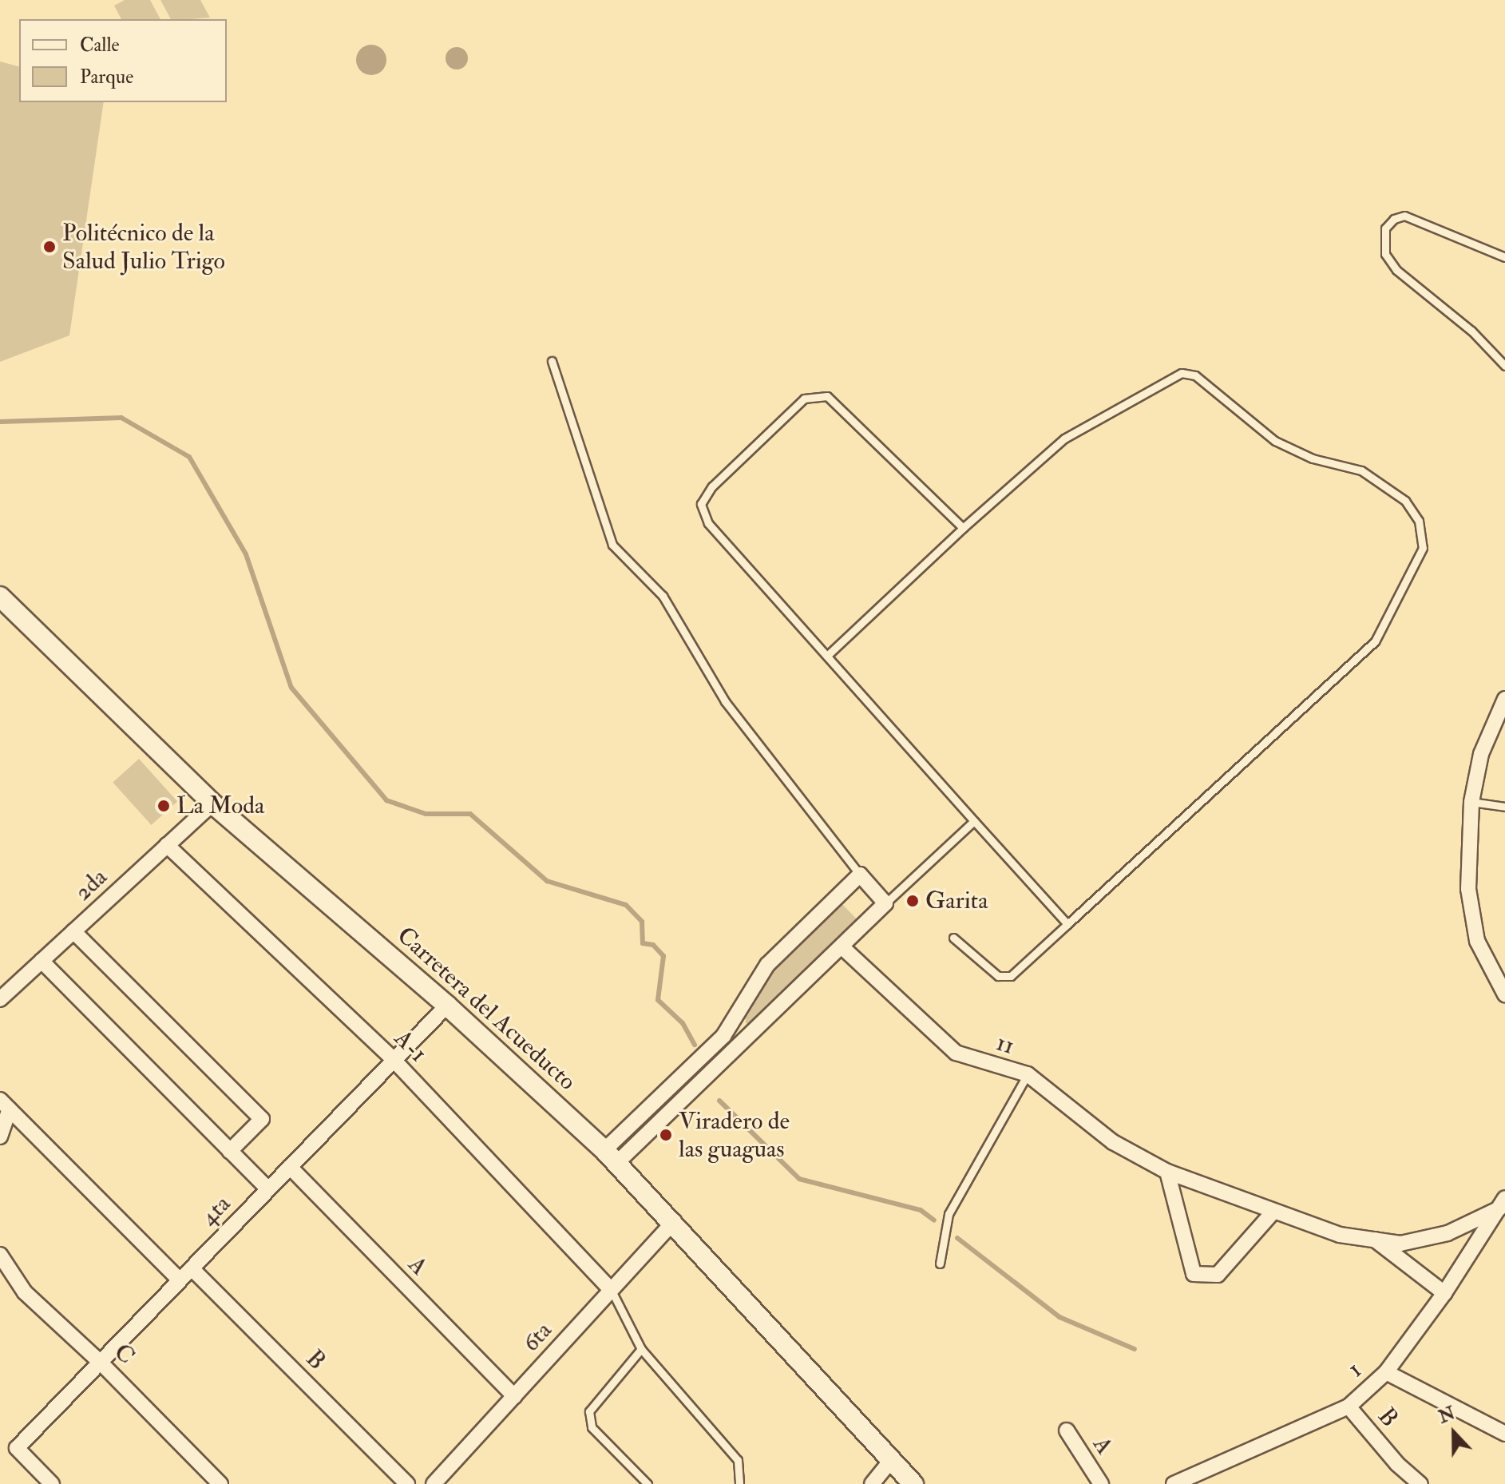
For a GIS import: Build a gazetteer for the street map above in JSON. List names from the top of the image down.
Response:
{
  "streets": {
    "street": [
      "2da",
      "Carretera del Acueducto",
      "11",
      "A-1",
      "4ta",
      "A",
      "6ta",
      "C",
      "B",
      "1"
    ]
  },
  "crossings": [
    ["2da", "Carretera del Acueducto"],
    ["2da", "A-1"],
    ["Carretera del Acueducto", "4ta"],
    ["Carretera del Acueducto", "6ta"],
    ["11", "1"],
    ["A-1", "4ta"],
    ["A-1", "6ta"],
    ["4ta", "A"],
    ["4ta", "C"],
    ["4ta", "B"],
    ["A", "6ta"],
    ["B", "1"]
  ],
  "places": [
    "Politécnico de la Salud Julio Trigo",
    "La Moda",
    "Garita",
    "Viradero de las guaguas"
  ],
  "legend": ["Calle", "Parque"],
  "north": "top"
}
